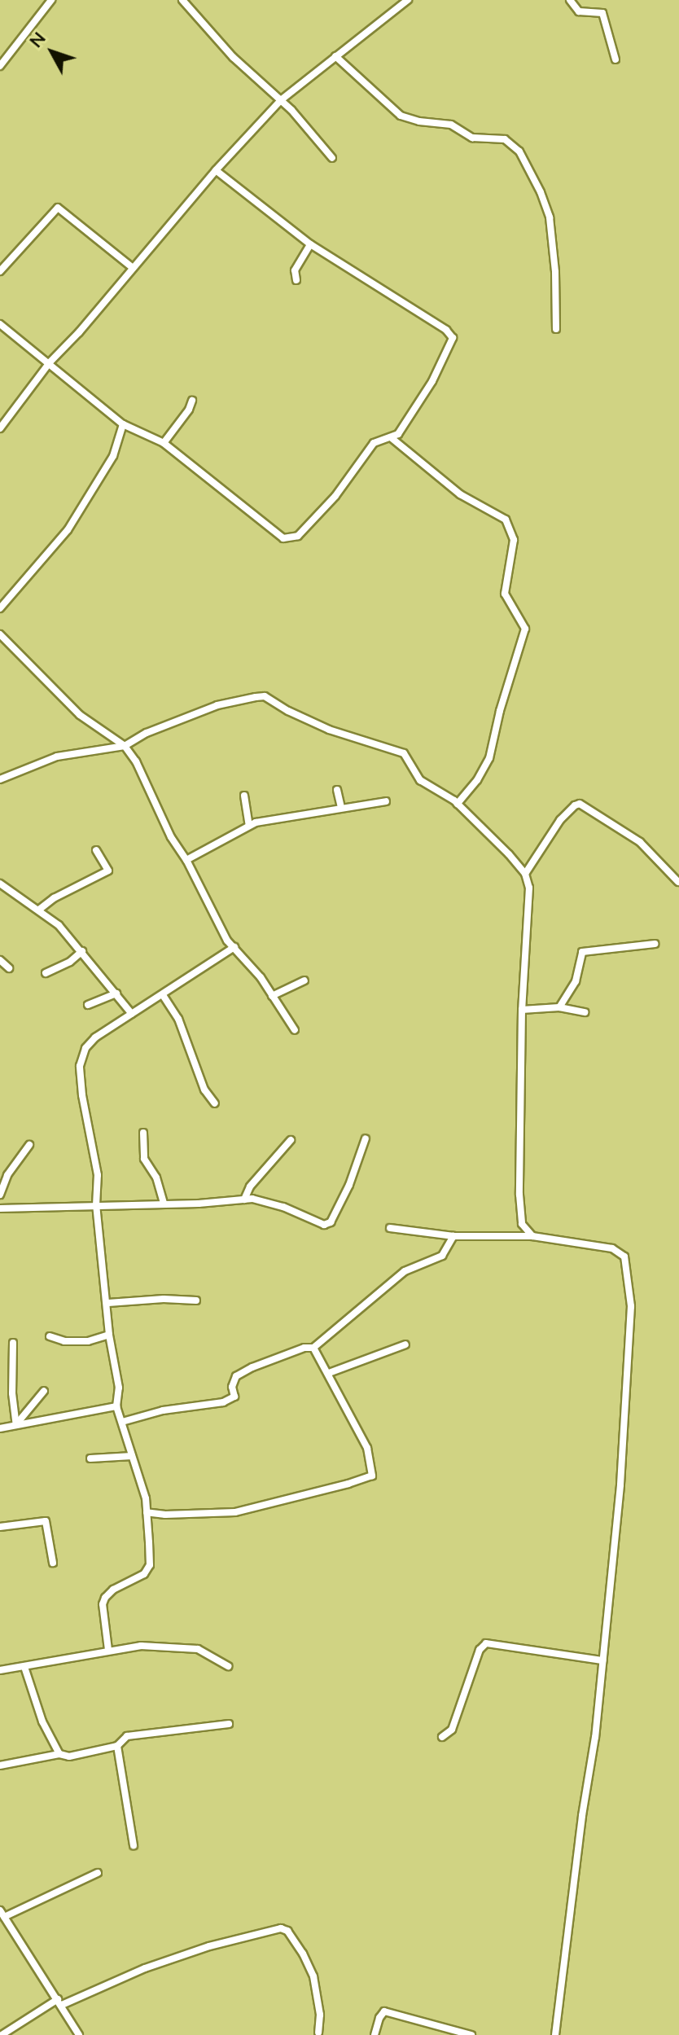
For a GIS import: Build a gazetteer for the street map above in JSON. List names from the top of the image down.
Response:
{
  "north": "top left"
}
